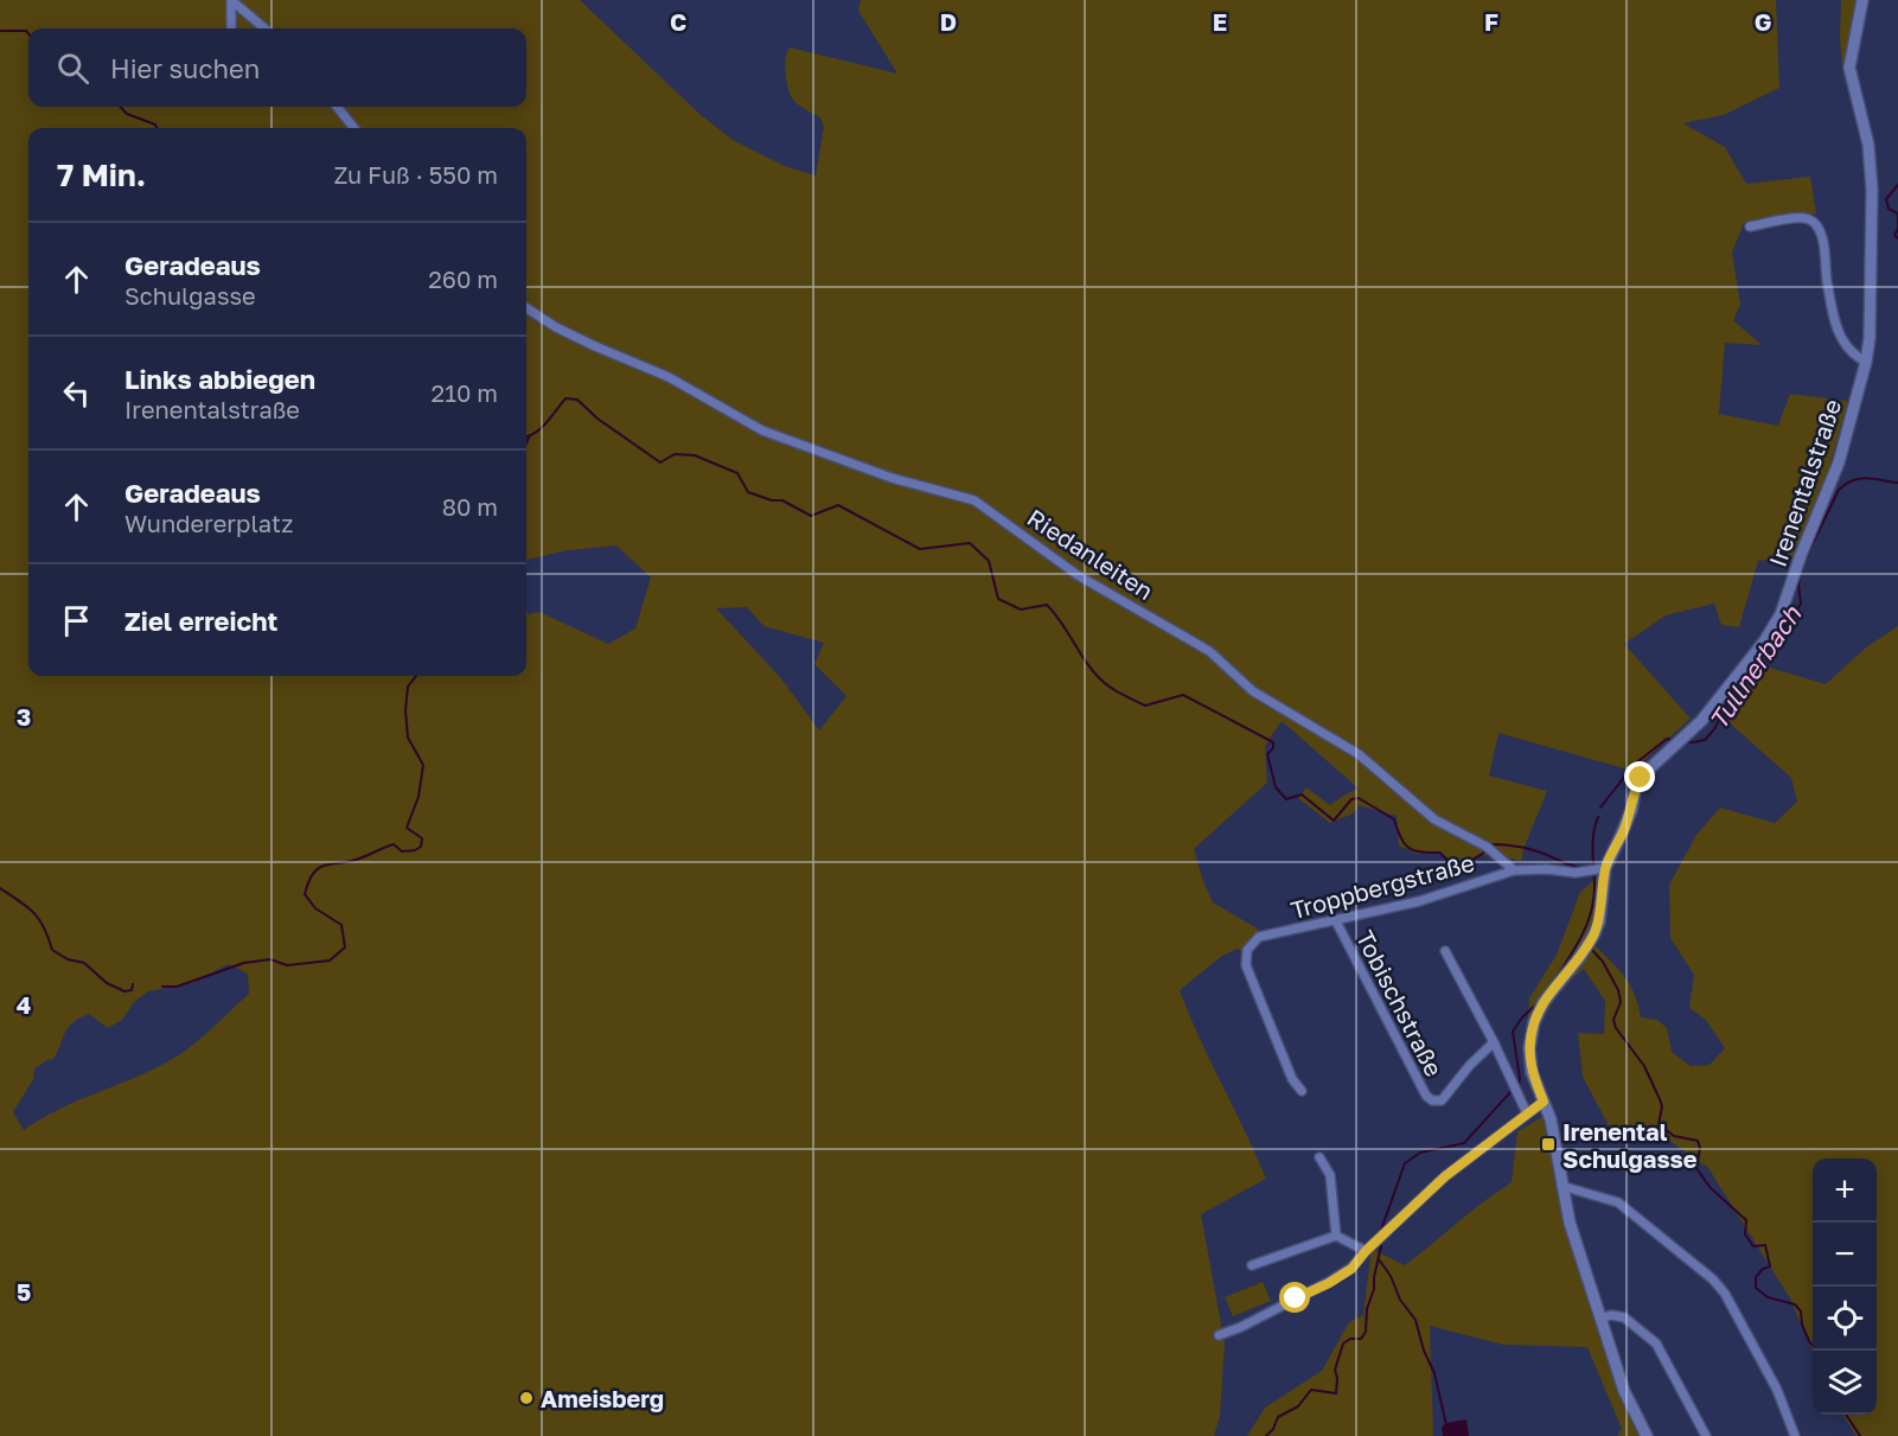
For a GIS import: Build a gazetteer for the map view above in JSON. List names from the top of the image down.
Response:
{
  "streets": {
    "street": [
      "Irenentalstraße",
      "Riedanleiten",
      "Troppbergstraße",
      "Tobischstraße"
    ]
  },
  "crossings": [
    ["Riedanleiten", "Troppbergstraße"],
    ["Troppbergstraße", "Tobischstraße"]
  ],
  "water": ["Tullnerbach"],
  "places": {
    "transit": ["Irenental Schulgasse"],
    "other": ["Ameisberg"]
  },
  "page": {
    "search": "Hier suchen",
    "heading": ["7 Min.", "Zu Fuß · 550 m"],
    "list": [
      ["Geradeaus", "Schulgasse", "260 m"],
      ["Links abbiegen", "Irenentalstraße", "210 m"],
      ["Geradeaus", "Wundererplatz", "80 m"],
      "Ziel erreicht"
    ],
    "map_buttons": ["+", "−"]
  },
  "grid": {
    "columns": [
      "C",
      "D",
      "E",
      "F",
      "G"
    ],
    "rows": ["3", "4", "5"]
  }
}
